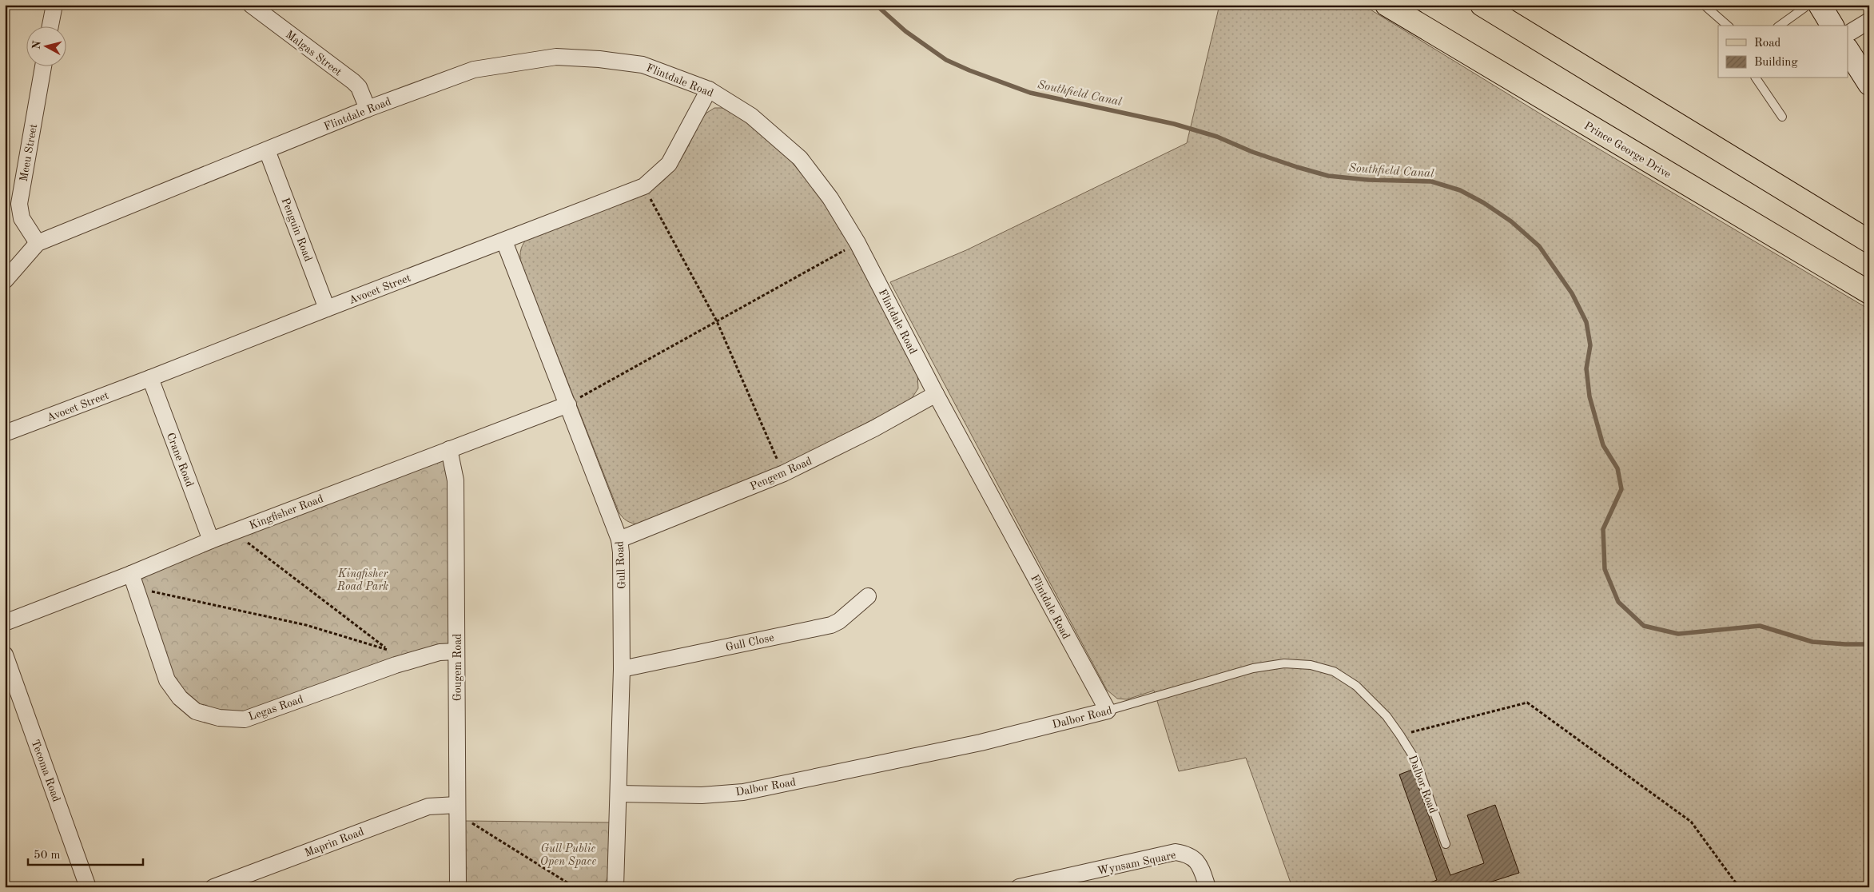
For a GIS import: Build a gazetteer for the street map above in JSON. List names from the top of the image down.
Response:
{
  "streets": {
    "main road": ["Prince George Drive"],
    "street": [
      "Malgas Street",
      "Flintdale Road",
      "Meeu Street",
      "Penguin Road",
      "Avocet Street",
      "Crane Road",
      "Pengem Road",
      "Kingfisher Road",
      "Gull Road",
      "Gull Close",
      "Gougem Road",
      "Legas Road",
      "Dalbor Road",
      "Tecoma Road",
      "Maprin Road",
      "Wynsam Square"
    ]
  },
  "crossings": [
    ["Malgas Street", "Flintdale Road"],
    ["Flintdale Road", "Meeu Street"],
    ["Flintdale Road", "Penguin Road"],
    ["Flintdale Road", "Avocet Street"],
    ["Flintdale Road", "Pengem Road"],
    ["Flintdale Road", "Dalbor Road"],
    ["Penguin Road", "Avocet Street"],
    ["Avocet Street", "Crane Road"],
    ["Avocet Street", "Gull Road"],
    ["Crane Road", "Kingfisher Road"],
    ["Pengem Road", "Gull Road"],
    ["Kingfisher Road", "Gull Road"],
    ["Kingfisher Road", "Gougem Road"],
    ["Kingfisher Road", "Legas Road"],
    ["Gull Road", "Gull Close"],
    ["Gull Road", "Dalbor Road"],
    ["Gougem Road", "Legas Road"],
    ["Gougem Road", "Maprin Road"]
  ],
  "water": ["Southfield Canal"],
  "parks": ["Kingfisher Road Park", "Gull Public Open Space"],
  "legend": ["Road", "Building"],
  "scale_bar": "50 m",
  "north": "left"
}
